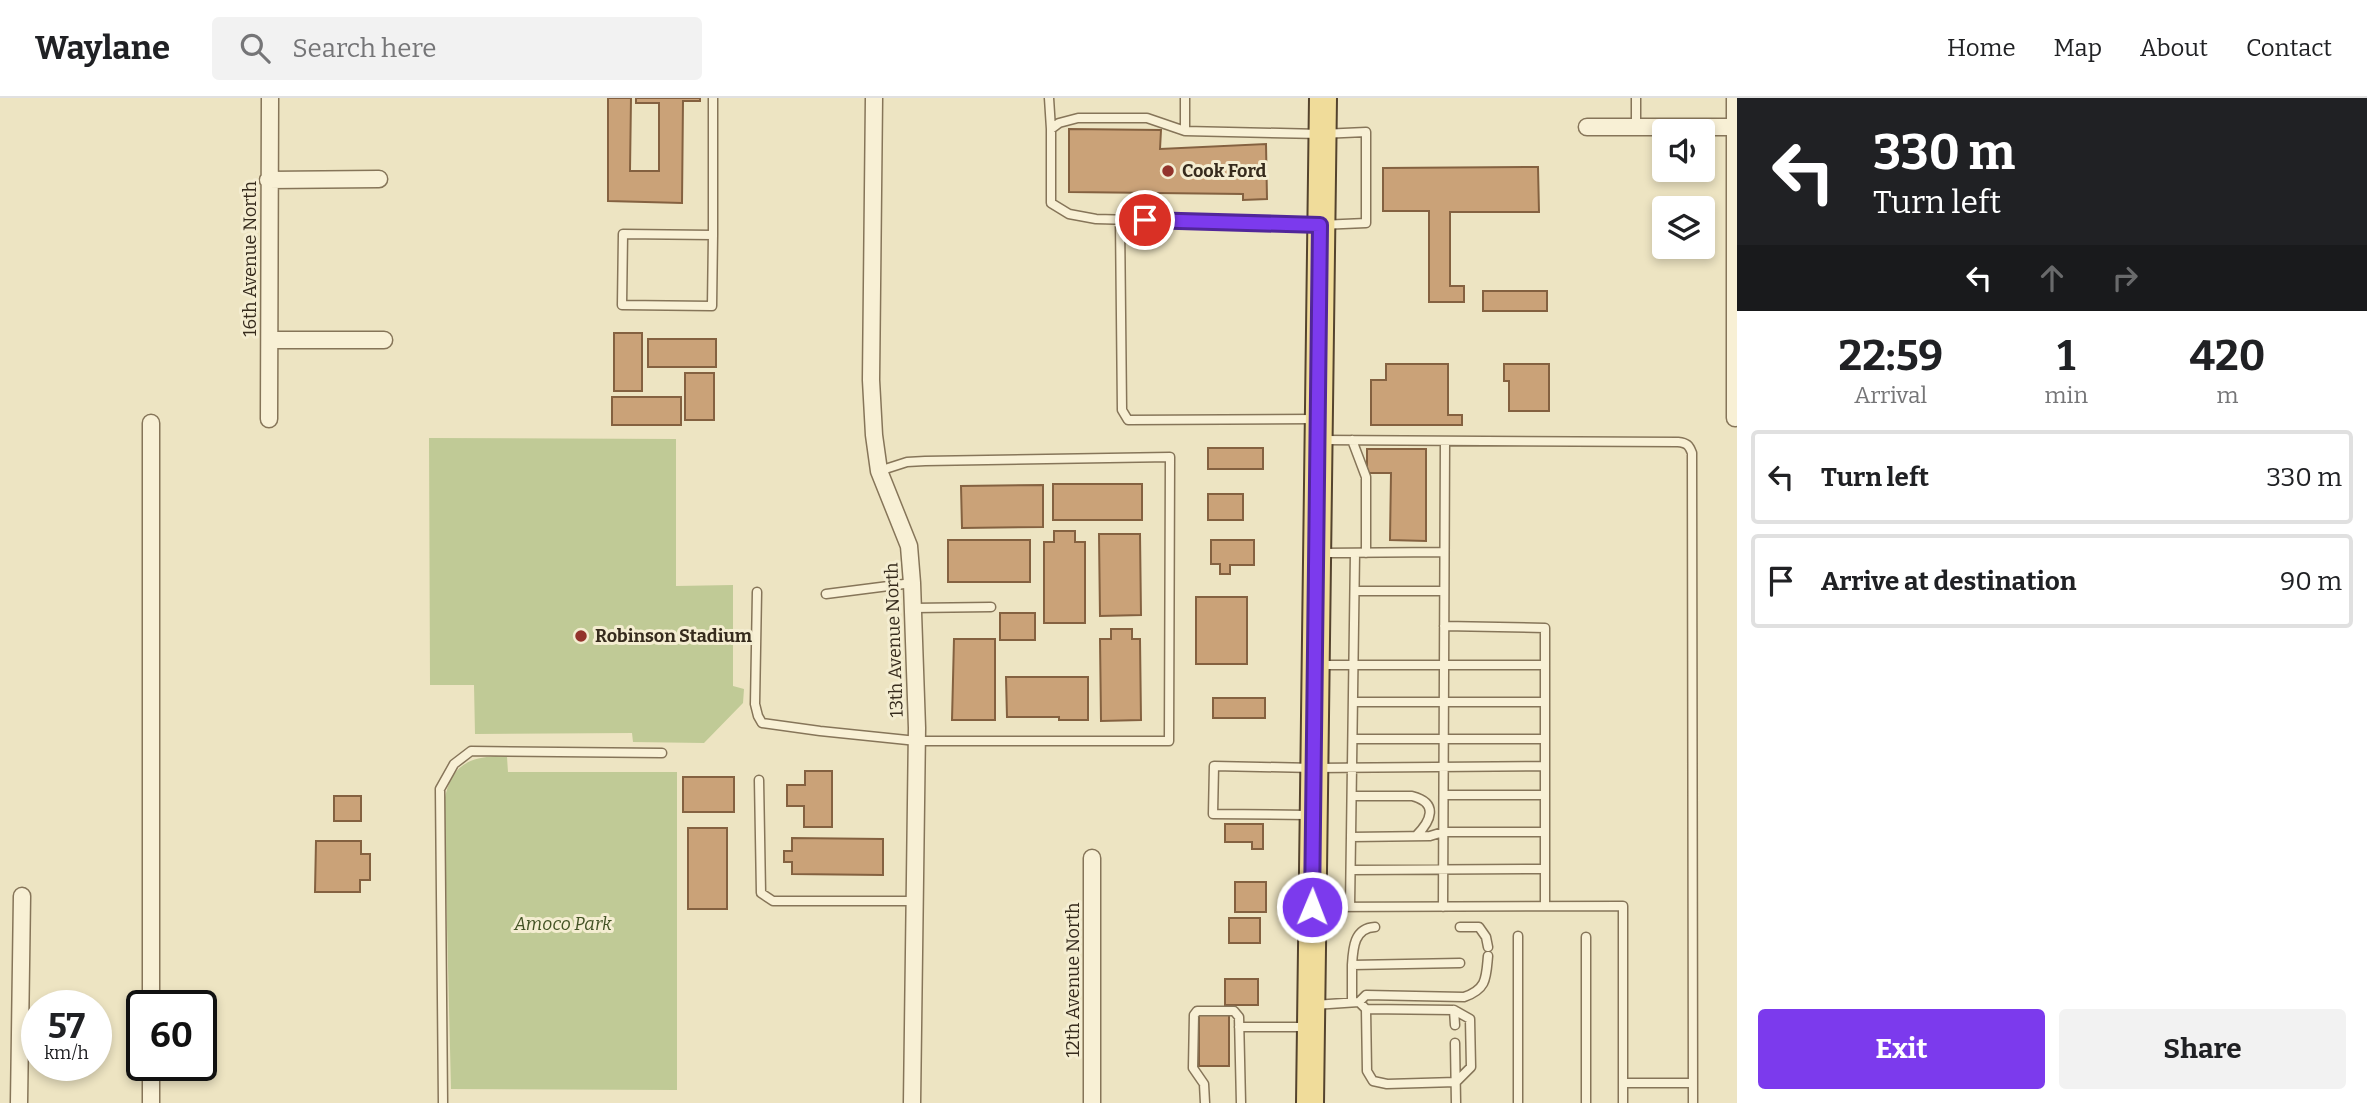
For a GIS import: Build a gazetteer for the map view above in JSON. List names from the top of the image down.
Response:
{
  "streets": {
    "street": ["16th Avenue North", "13th Avenue North", "12th Avenue North"]
  },
  "parks": ["Amoco Park"],
  "places": ["Cook Ford", "Robinson Stadium"],
  "page": {
    "header": "Waylane",
    "search": "Search here",
    "nav": [
      "Home",
      "Map",
      "About",
      "Contact"
    ],
    "turn": ["330 m", "Turn left"],
    "eta": [
      "22:59",
      "Arrival",
      "1",
      "min",
      "420",
      "m"
    ],
    "list": [
      {
        "name": "Turn left",
        "value": "330 m"
      },
      {
        "name": "Arrive at destination",
        "value": "90 m"
      }
    ],
    "speed": "57 km/h",
    "limit": "60",
    "buttons": ["Exit", "Share"]
  }
}
